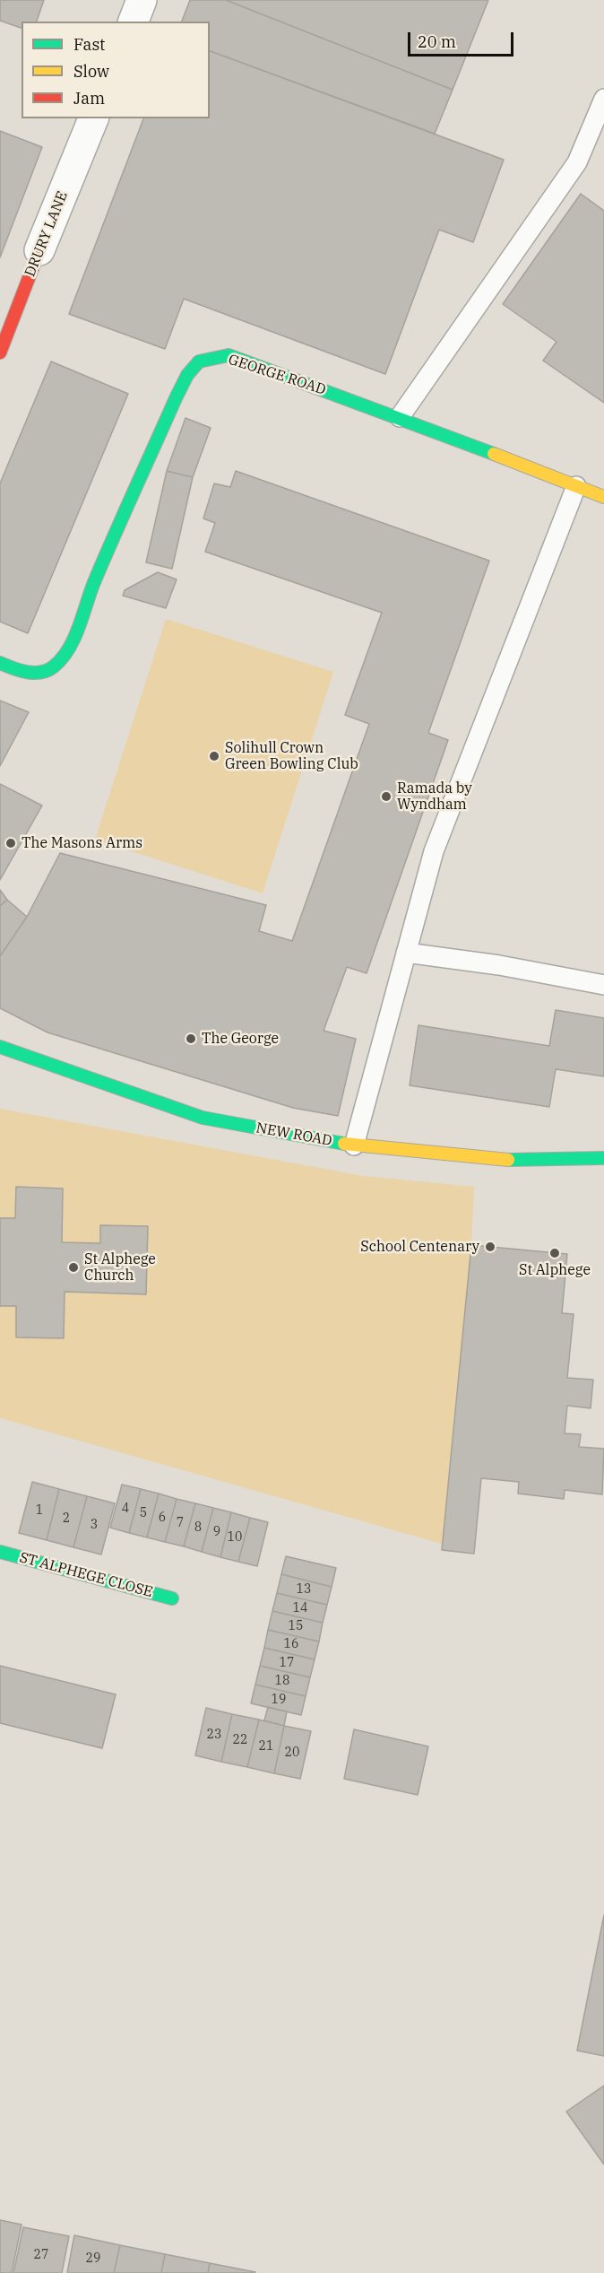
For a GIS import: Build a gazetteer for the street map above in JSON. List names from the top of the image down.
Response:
{
  "streets": {
    "street": [
      "DRURY LANE",
      "GEORGE ROAD",
      "NEW ROAD",
      "ST ALPHEGE CLOSE"
    ]
  },
  "places": [
    "Solihull Crown Green Bowling Club",
    "Ramada by Wyndham",
    "The Masons Arms",
    "The George",
    "School Centenary",
    "St Alphege",
    "St Alphege Church"
  ],
  "house_numbers": [
    "4",
    "1",
    "5",
    "6",
    "2",
    "7",
    "3",
    "8",
    "9",
    "10",
    "13",
    "14",
    "15",
    "16",
    "17",
    "18",
    "19",
    "23",
    "22",
    "21",
    "20",
    "27",
    "29"
  ],
  "legend": ["Fast", "Slow", "Jam"],
  "scale_bar": "20 m"
}
